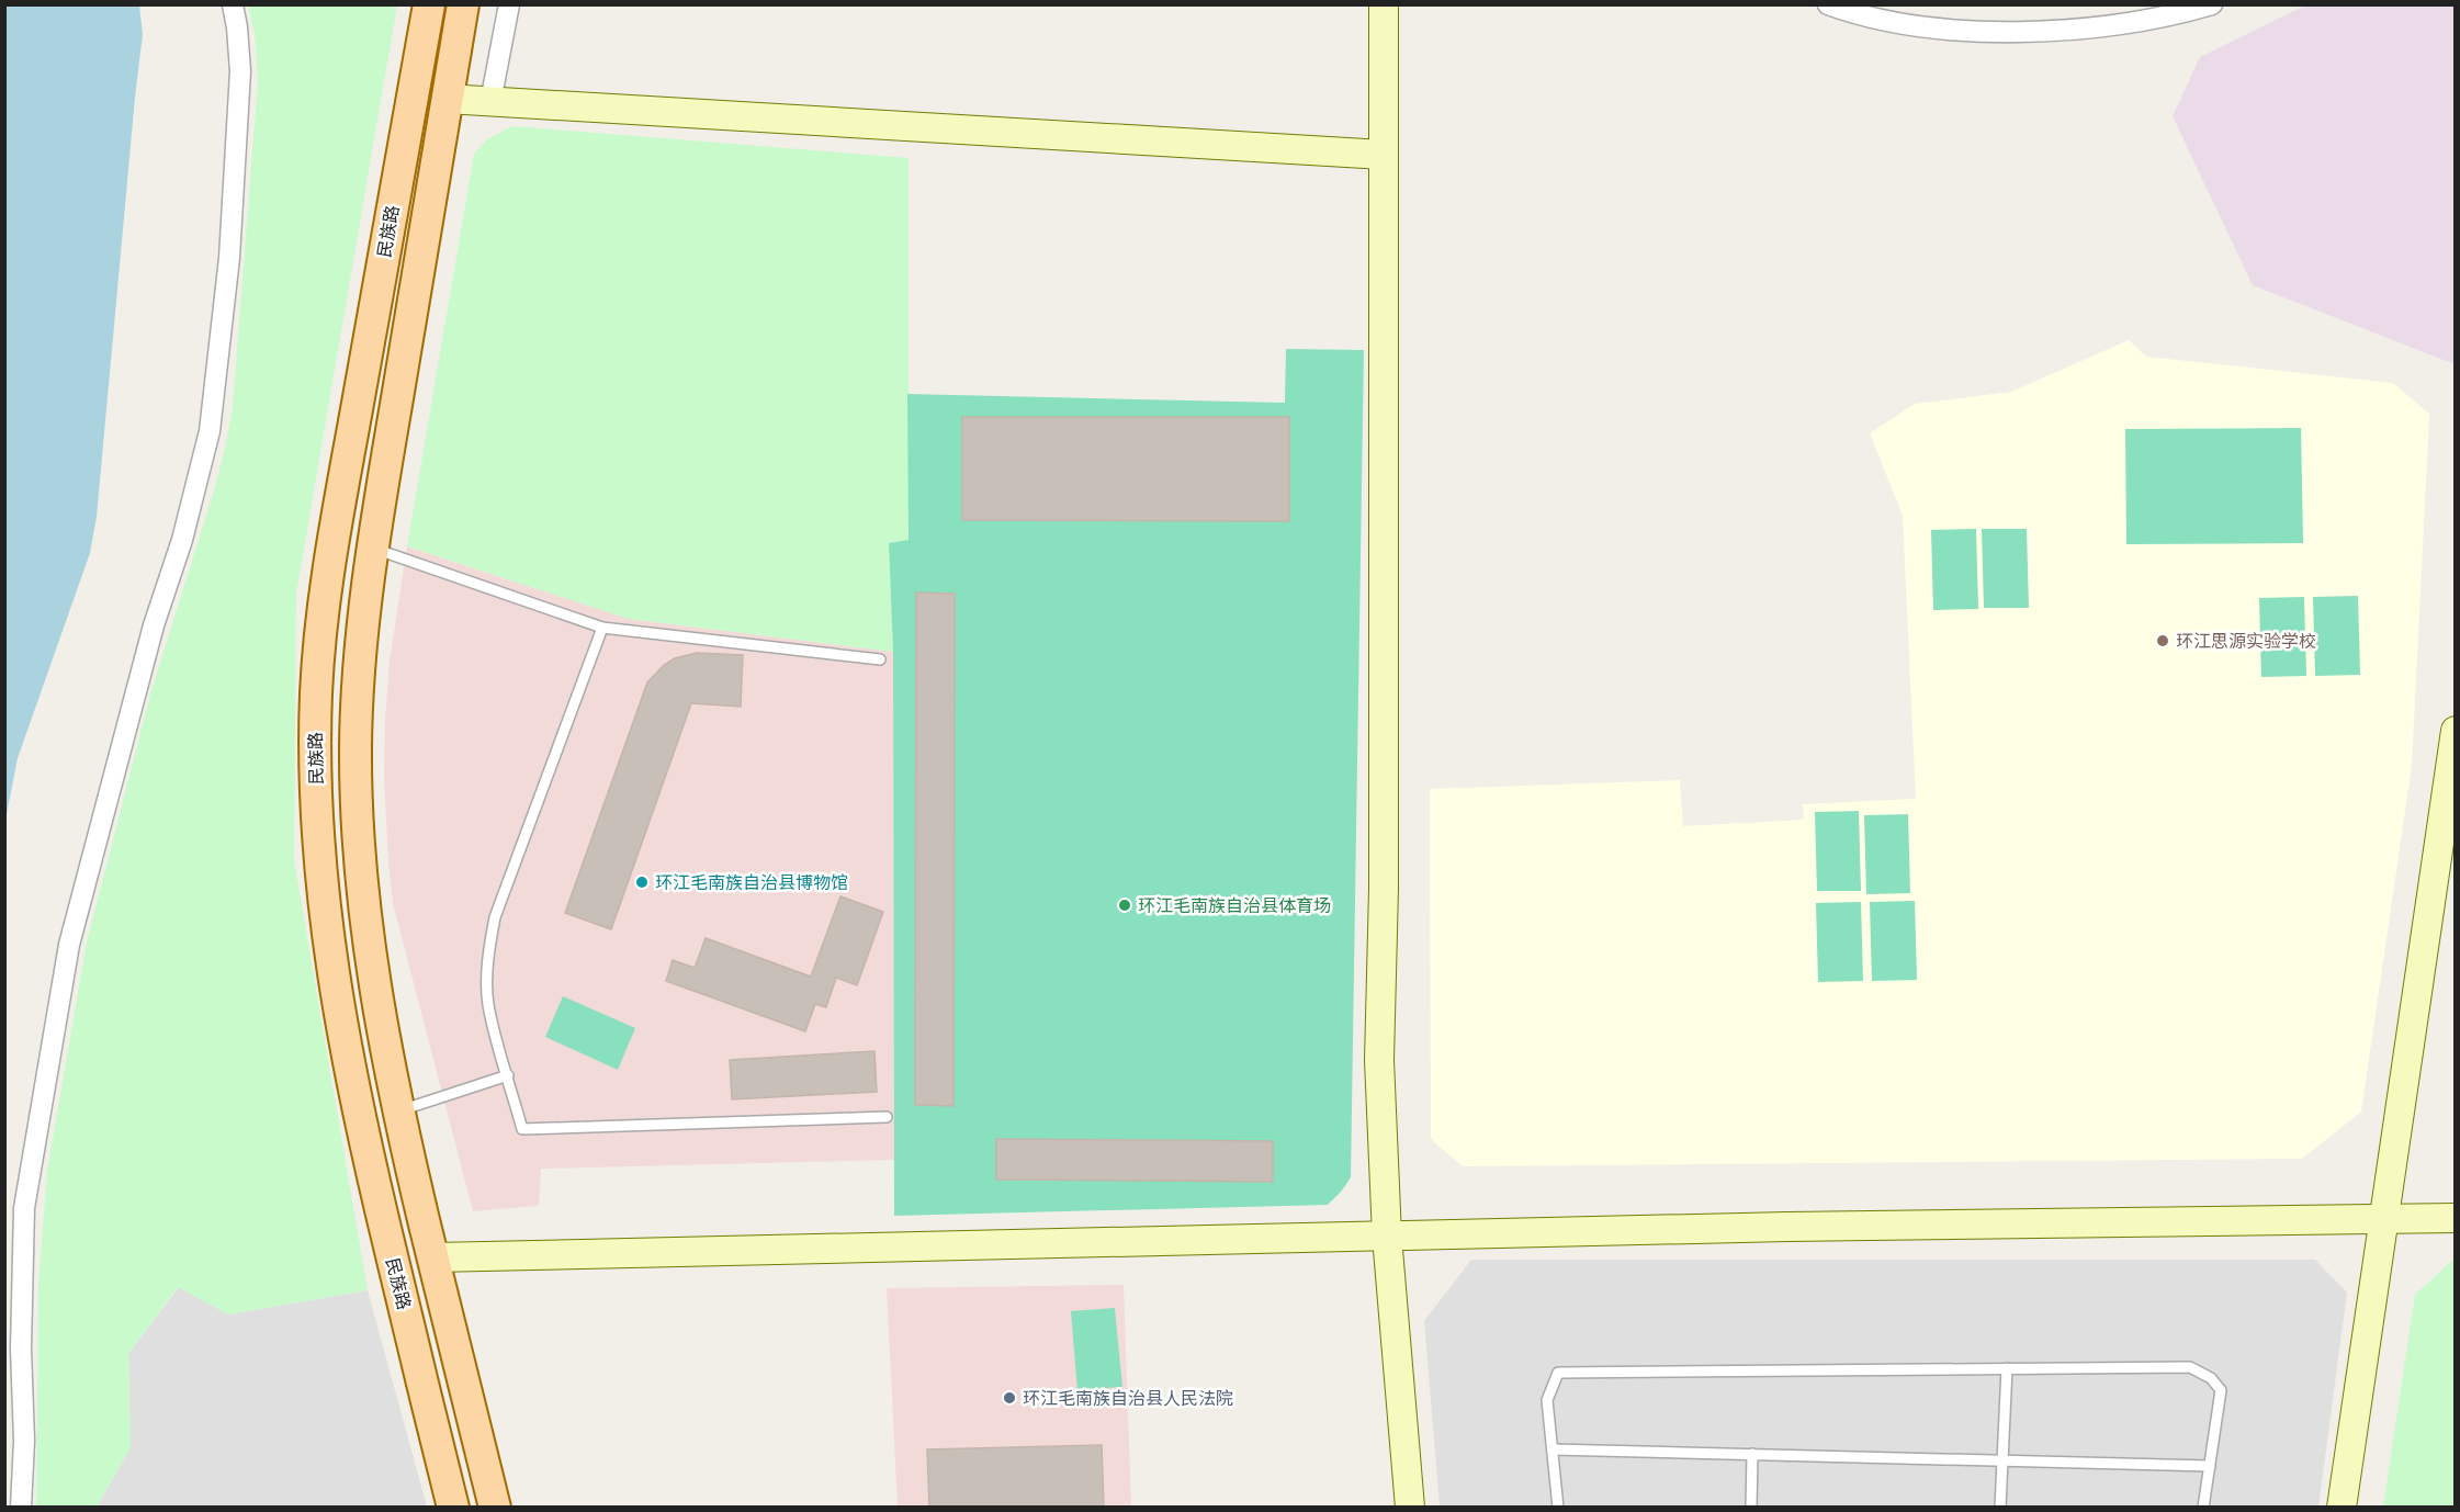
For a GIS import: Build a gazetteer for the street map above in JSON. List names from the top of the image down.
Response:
{
  "streets": {
    "main road": ["民族路"]
  },
  "places": [
    "环江思源实验学校",
    "环江毛南族自治县博物馆",
    "环江毛南族自治县体育场",
    "环江毛南族自治县人民法院"
  ]
}
